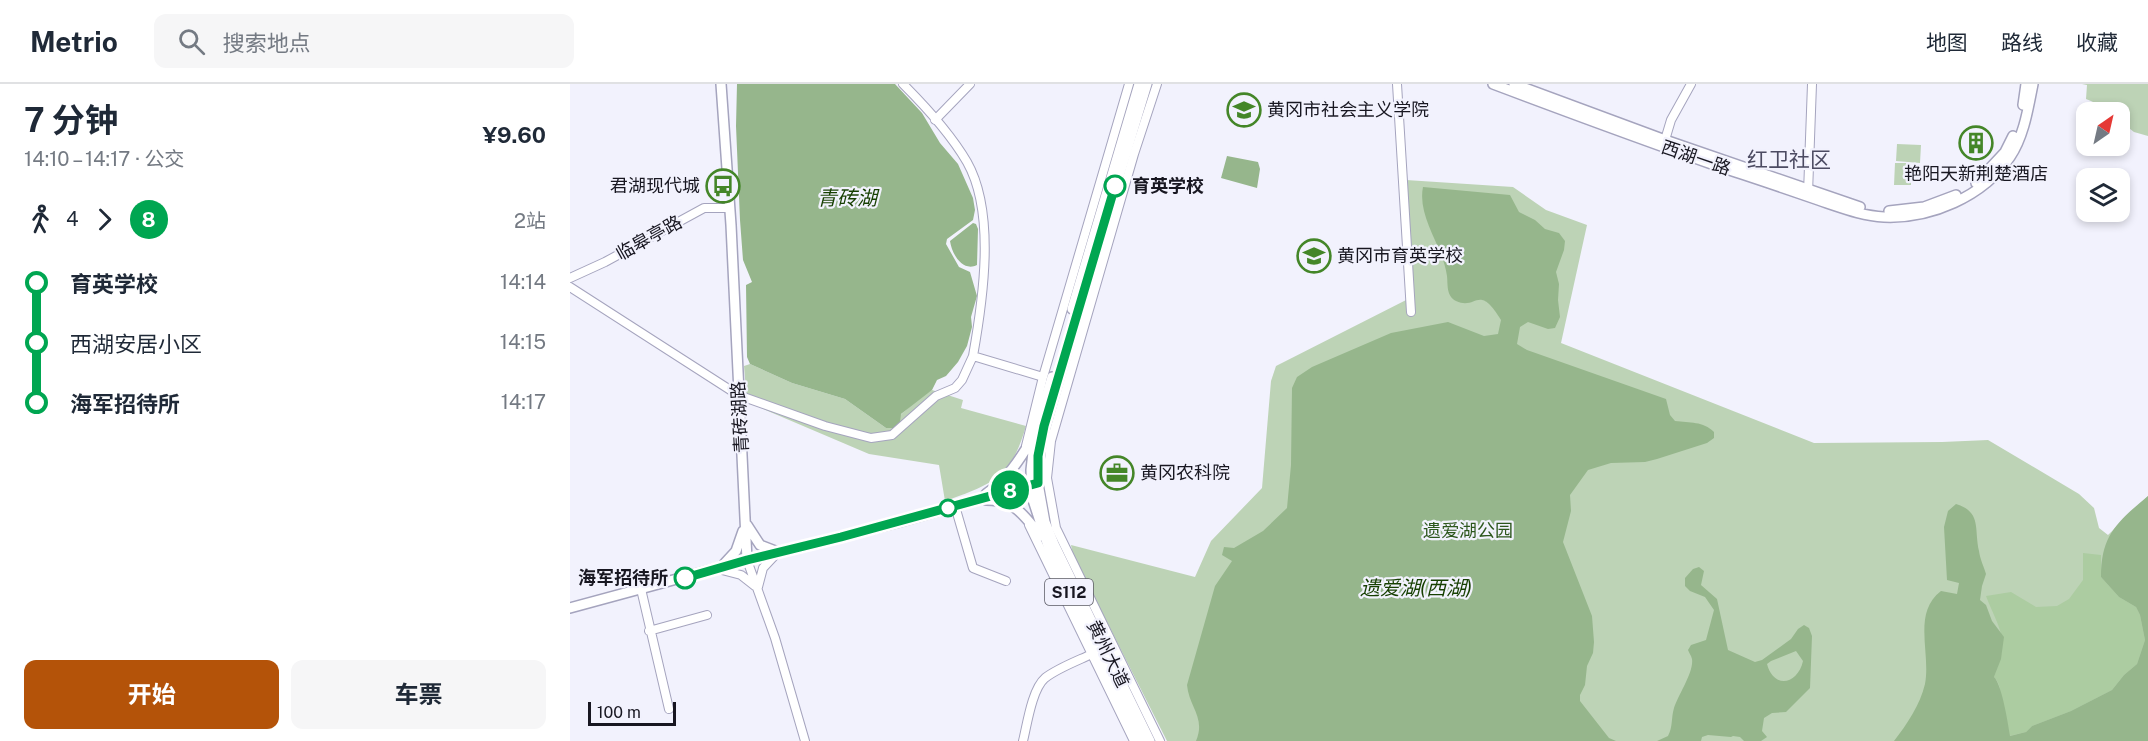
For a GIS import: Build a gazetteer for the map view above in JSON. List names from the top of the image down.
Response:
{
  "streets": {
    "main road": [
      "西湖一路",
      "青砖湖路",
      "S112",
      "黄州大道"
    ],
    "street": ["临皋亭路"]
  },
  "crossings": [
    ["临皋亭路", "青砖湖路"]
  ],
  "districts": ["红卫社区"],
  "water": ["青砖湖", "遗爱湖(西湖)"],
  "parks": ["遗爱湖公园"],
  "places": {
    "school or university": ["黄冈市社会主义学院", "黄冈市育英学校"],
    "building": ["艳阳天新荆楚酒店"],
    "bus stop": ["君湖现代城"],
    "other": ["育英学校", "海军招待所"],
    "office": ["黄冈农科院"]
  },
  "lines": ["bus line 8"],
  "scale_bar": "100 m",
  "north": "top right",
  "page": {
    "header": "Metrio",
    "search": "搜索地点",
    "nav": ["地图", "路线", "收藏"],
    "heading": ["7 分钟", "14:10 – 14:17 · 公交", "¥9.60"],
    "on_map": "8",
    "legs": ["4", "8", "2站"],
    "list": [
      {
        "name": "育英学校",
        "value": "14:14"
      },
      {
        "name": "西湖安居小区",
        "value": "14:15"
      },
      {
        "name": "海军招待所",
        "value": "14:17"
      }
    ],
    "buttons": ["开始", "车票"],
    "scale": "100 m"
  }
}
